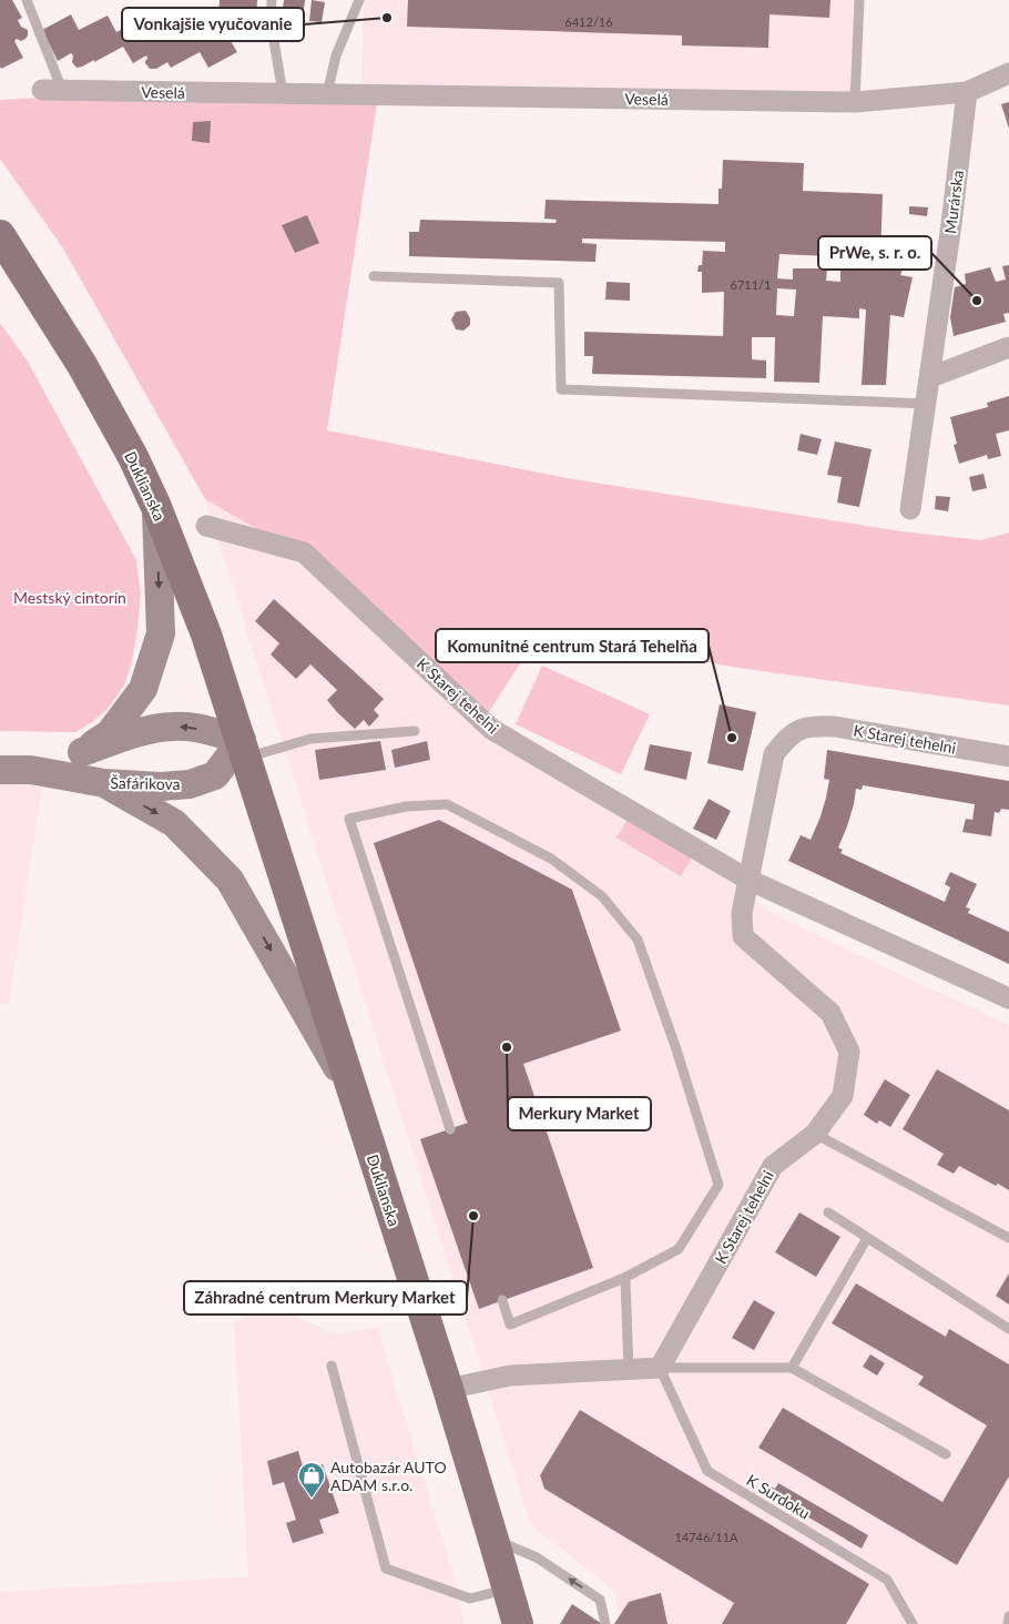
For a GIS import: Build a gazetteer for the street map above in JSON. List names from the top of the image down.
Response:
{
  "streets": {
    "main road": ["Duklianska"],
    "street": [
      "Veselá",
      "Murárska",
      "K Starej tehelni",
      "Šafárikova"
    ],
    "lane": ["K Surdoku"]
  },
  "crossings": [
    ["Veselá", "Murárska"],
    ["Duklianska", "Šafárikova"],
    ["K Starej tehelni", "K Surdoku"]
  ],
  "parks": ["Mestský cintorín"],
  "places": {
    "other": [
      "Vonkajšie vyučovanie",
      "PrWe, s. r. o.",
      "Komunitné centrum Stará Tehelňa",
      "Merkury Market",
      "Záhradné centrum Merkury Market"
    ],
    "shop": ["Autobazár AUTO ADAM s.r.o."]
  },
  "house_numbers": ["6412/16", "6711/1", "14746/11A"]
}
